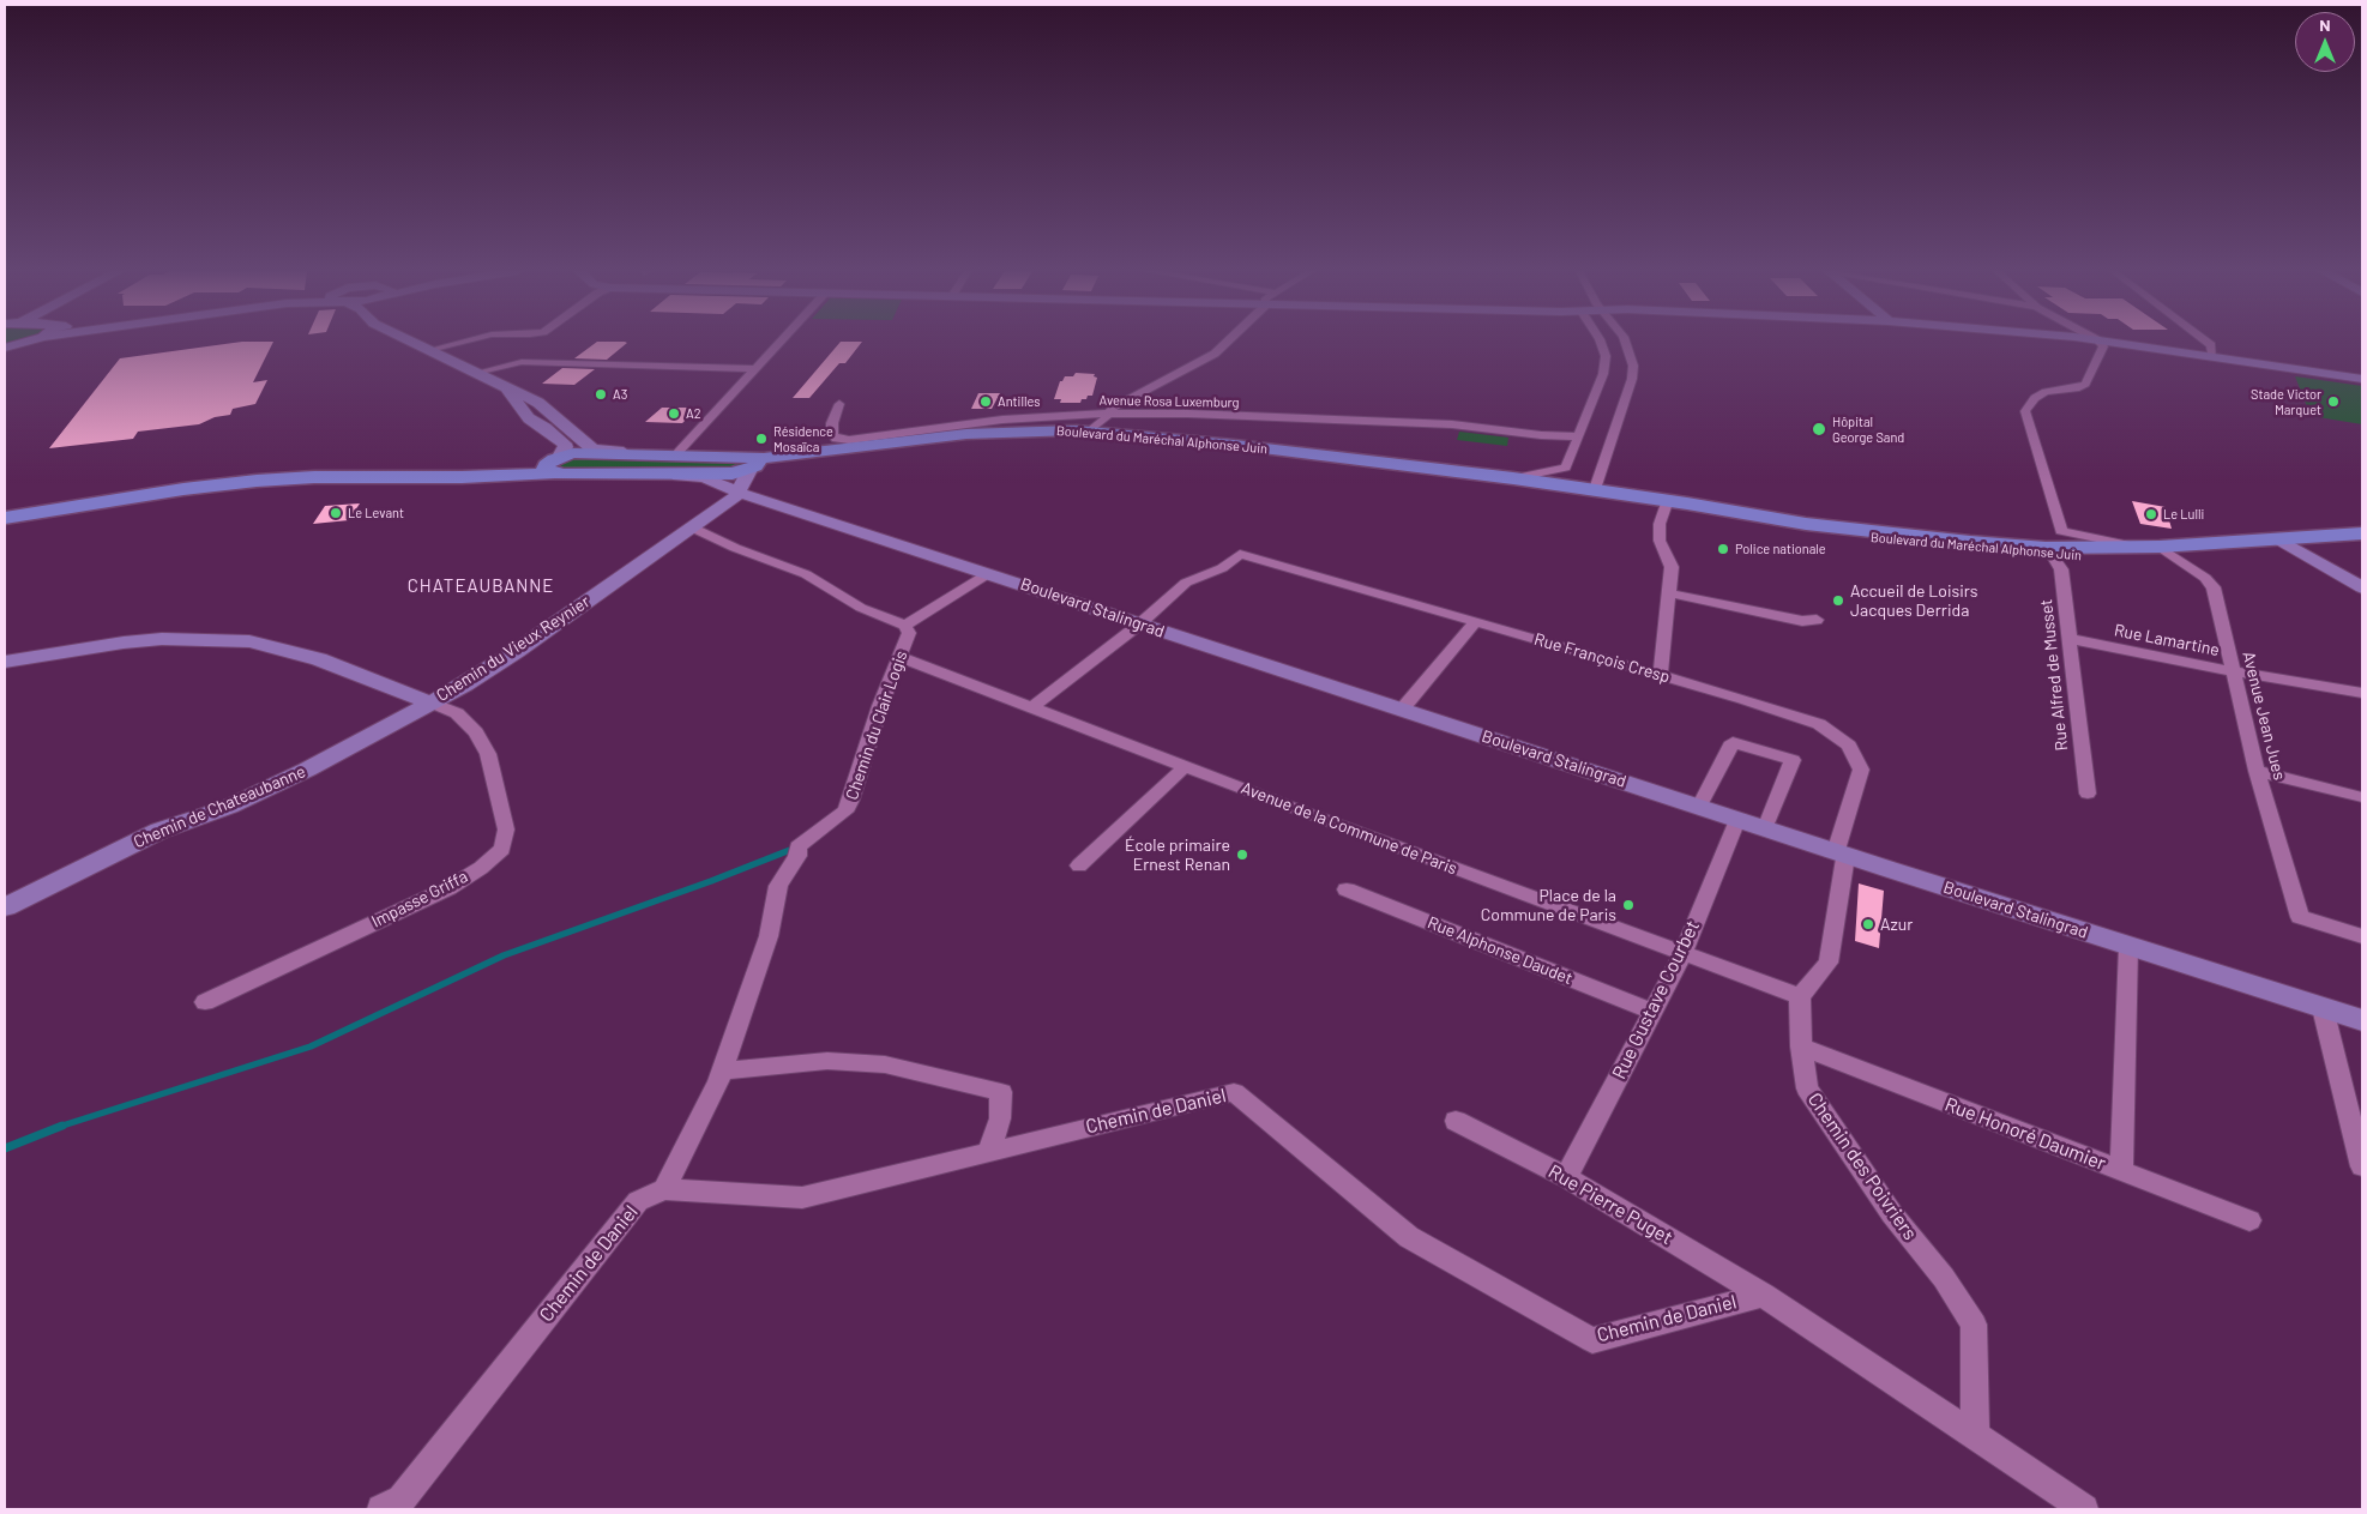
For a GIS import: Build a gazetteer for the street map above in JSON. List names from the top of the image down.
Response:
{
  "streets": {
    "main road": ["Boulevard du Maréchal Alphonse Juin"],
    "street": [
      "Avenue Rosa Luxemburg",
      "Boulevard Stalingrad",
      "Rue Lamartine",
      "Chemin du Vieux Reynier",
      "Rue François Cresp",
      "Rue Alfred de Musset",
      "Avenue Jean Jues",
      "Chemin du Clair Logis",
      "Chemin de Chateaubanne",
      "Avenue de la Commune de Paris",
      "Impasse Griffa",
      "Rue Alphonse Daudet",
      "Rue Gustave Courbet",
      "Chemin de Daniel",
      "Rue Honoré Daumier",
      "Chemin des Poivriers",
      "Rue Pierre Puget"
    ]
  },
  "crossings": [
    ["Avenue Rosa Luxemburg", "Boulevard du Maréchal Alphonse Juin"],
    ["Boulevard du Maréchal Alphonse Juin", "Boulevard Stalingrad"],
    ["Boulevard du Maréchal Alphonse Juin", "Chemin du Vieux Reynier"],
    ["Boulevard du Maréchal Alphonse Juin", "Rue Alfred de Musset"],
    ["Boulevard du Maréchal Alphonse Juin", "Avenue Jean Jues"],
    ["Boulevard Stalingrad", "Chemin du Vieux Reynier"],
    ["Boulevard Stalingrad", "Rue François Cresp"],
    ["Boulevard Stalingrad", "Rue Gustave Courbet"],
    ["Rue Lamartine", "Rue Alfred de Musset"],
    ["Rue Lamartine", "Avenue Jean Jues"],
    ["Chemin du Vieux Reynier", "Chemin de Chateaubanne"],
    ["Chemin du Vieux Reynier", "Impasse Griffa"],
    ["Chemin du Clair Logis", "Avenue de la Commune de Paris"],
    ["Chemin du Clair Logis", "Chemin de Daniel"],
    ["Chemin de Chateaubanne", "Impasse Griffa"],
    ["Avenue de la Commune de Paris", "Rue Gustave Courbet"],
    ["Avenue de la Commune de Paris", "Chemin des Poivriers"],
    ["Rue Alphonse Daudet", "Rue Gustave Courbet"],
    ["Rue Gustave Courbet", "Rue Pierre Puget"],
    ["Chemin de Daniel", "Rue Pierre Puget"],
    ["Rue Honoré Daumier", "Chemin des Poivriers"]
  ],
  "districts": ["CHATEAUBANNE"],
  "places": [
    "A3",
    "Antilles",
    "Stade Victor Marquet",
    "A2",
    "Hôpital George Sand",
    "Résidence Mosaïca",
    "Le Levant",
    "Le Lulli",
    "Police nationale",
    "Accueil de Loisirs Jacques Derrida",
    "École primaire Ernest Renan",
    "Place de la Commune de Paris",
    "Azur"
  ],
  "north": "top"
}
